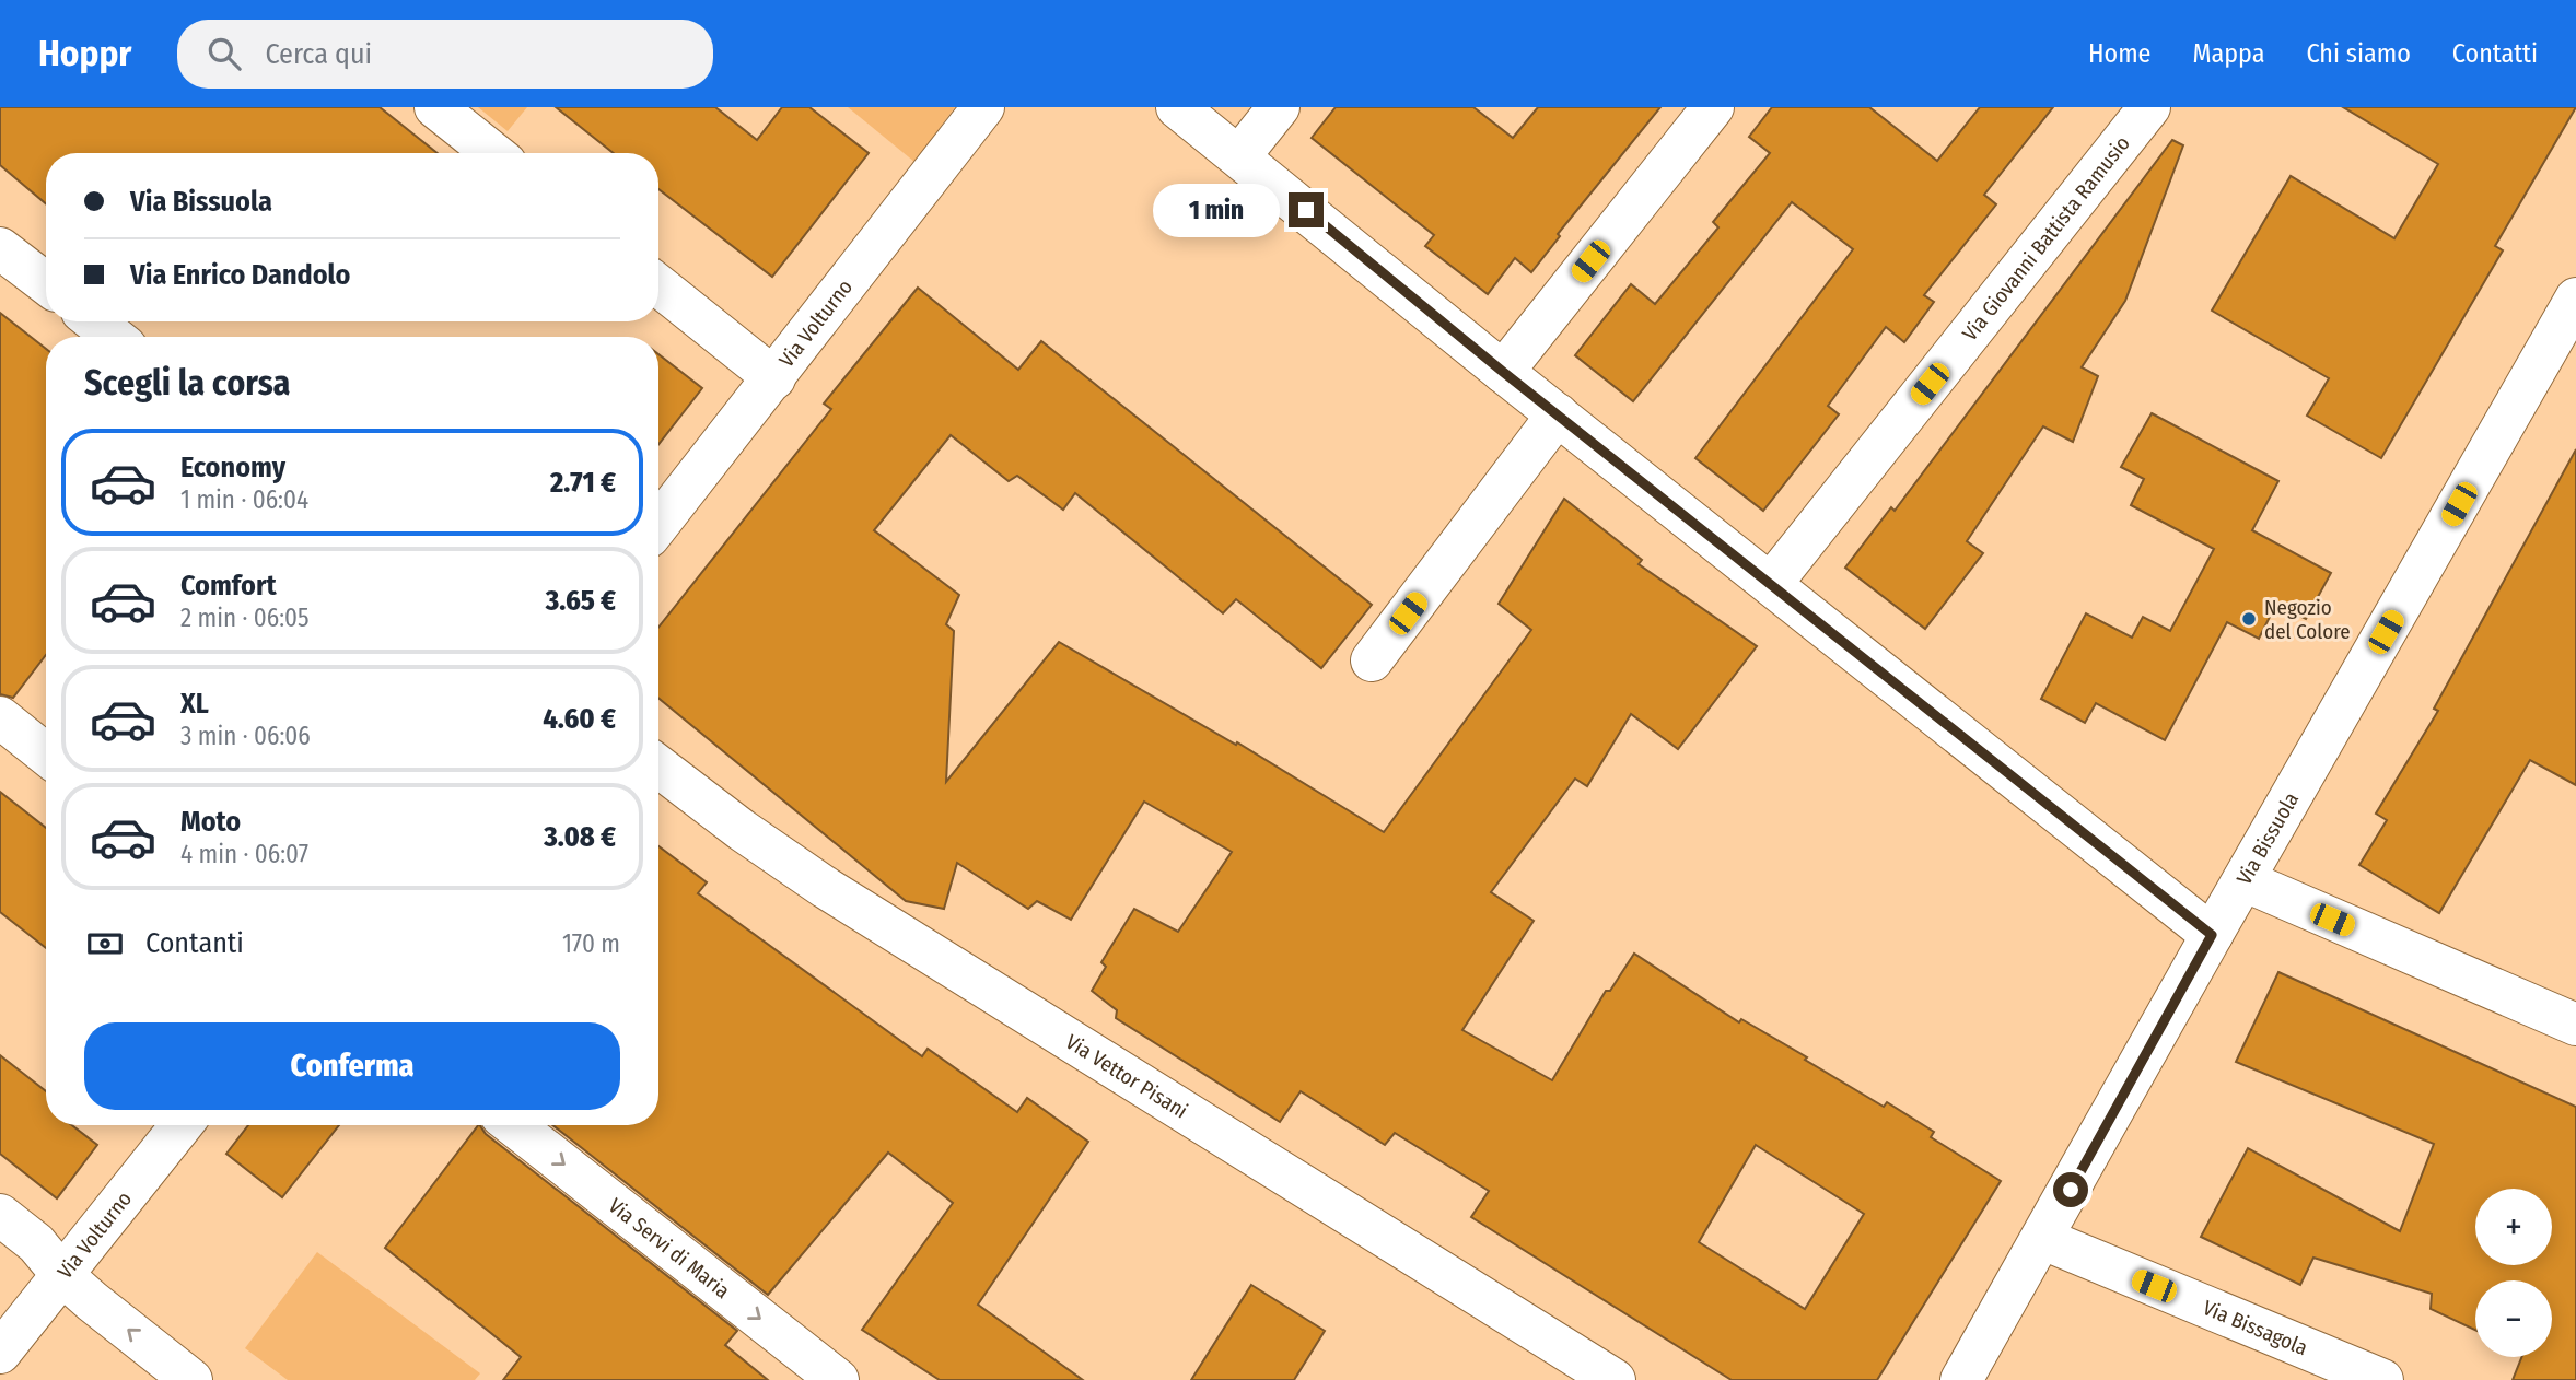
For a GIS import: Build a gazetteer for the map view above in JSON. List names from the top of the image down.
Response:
{
  "streets": {
    "street": [
      "Via Giovanni Battista Ramusio",
      "Via Volturno",
      "Via Bissuola",
      "Via Vettor Pisani",
      "Via Servi di Maria",
      "Via Bissagola"
    ]
  },
  "crossings": [
    ["Via Bissuola", "Via Bissagola"]
  ],
  "one_way": ["Via Servi di Maria"],
  "places": ["Negozio del Colore"],
  "page": {
    "header": "Hoppr",
    "search": "Cerca qui",
    "nav": [
      "Home",
      "Mappa",
      "Chi siamo",
      "Contatti"
    ],
    "banner": ["Via Bissuola", "Via Enrico Dandolo"],
    "bubble": "1 min",
    "heading": "Scegli la corsa",
    "list": [
      {
        "name": "Economy",
        "note": "1 min · 06:04",
        "value": "2.71 €"
      },
      {
        "name": "Comfort",
        "note": "2 min · 06:05",
        "value": "3.65 €"
      },
      {
        "name": "XL",
        "note": "3 min · 06:06",
        "value": "4.60 €"
      },
      {
        "name": "Moto",
        "note": "4 min · 06:07",
        "value": "3.08 €"
      }
    ],
    "pay": ["Contanti", "170 m"],
    "buttons": "Conferma",
    "map_buttons": ["+", "−"]
  }
}
